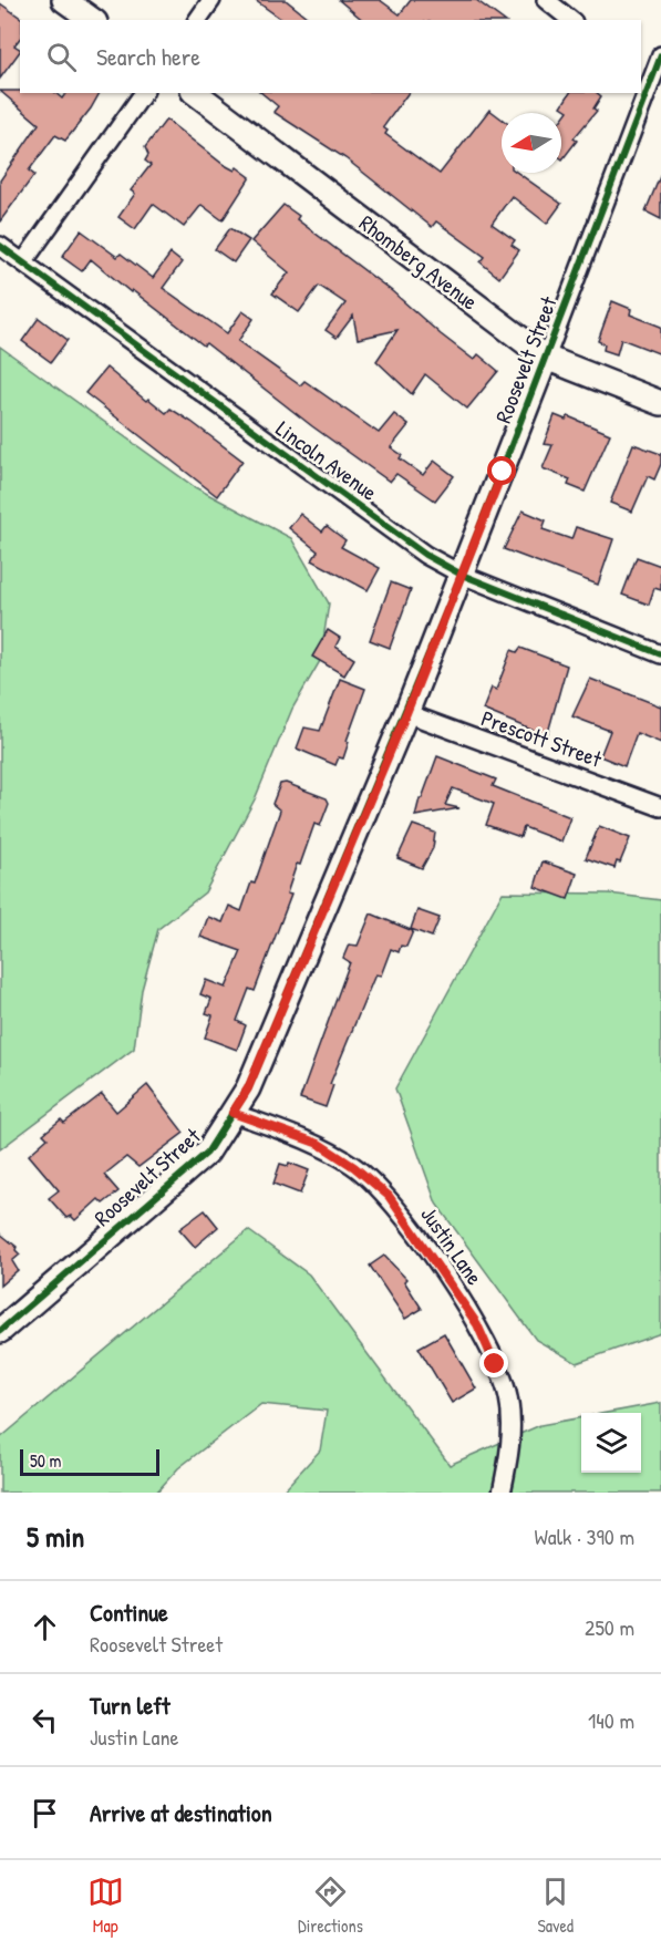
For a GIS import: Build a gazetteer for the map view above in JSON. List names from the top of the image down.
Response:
{
  "streets": {
    "street": [
      "Rhomberg Avenue",
      "Roosevelt Street",
      "Lincoln Avenue",
      "Prescott Street",
      "Justin Lane"
    ]
  },
  "crossings": [
    ["Rhomberg Avenue", "Roosevelt Street"],
    ["Roosevelt Street", "Lincoln Avenue"],
    ["Roosevelt Street", "Prescott Street"],
    ["Roosevelt Street", "Justin Lane"]
  ],
  "scale_bar": "50 m",
  "north": "left",
  "page": {
    "search": "Search here",
    "scale": "50 m",
    "heading": ["5 min", "Walk · 390 m"],
    "list": [
      ["Continue", "Roosevelt Street", "250 m"],
      ["Turn left", "Justin Lane", "140 m"],
      "Arrive at destination"
    ],
    "nav": ["Map", "Directions", "Saved"]
  }
}
